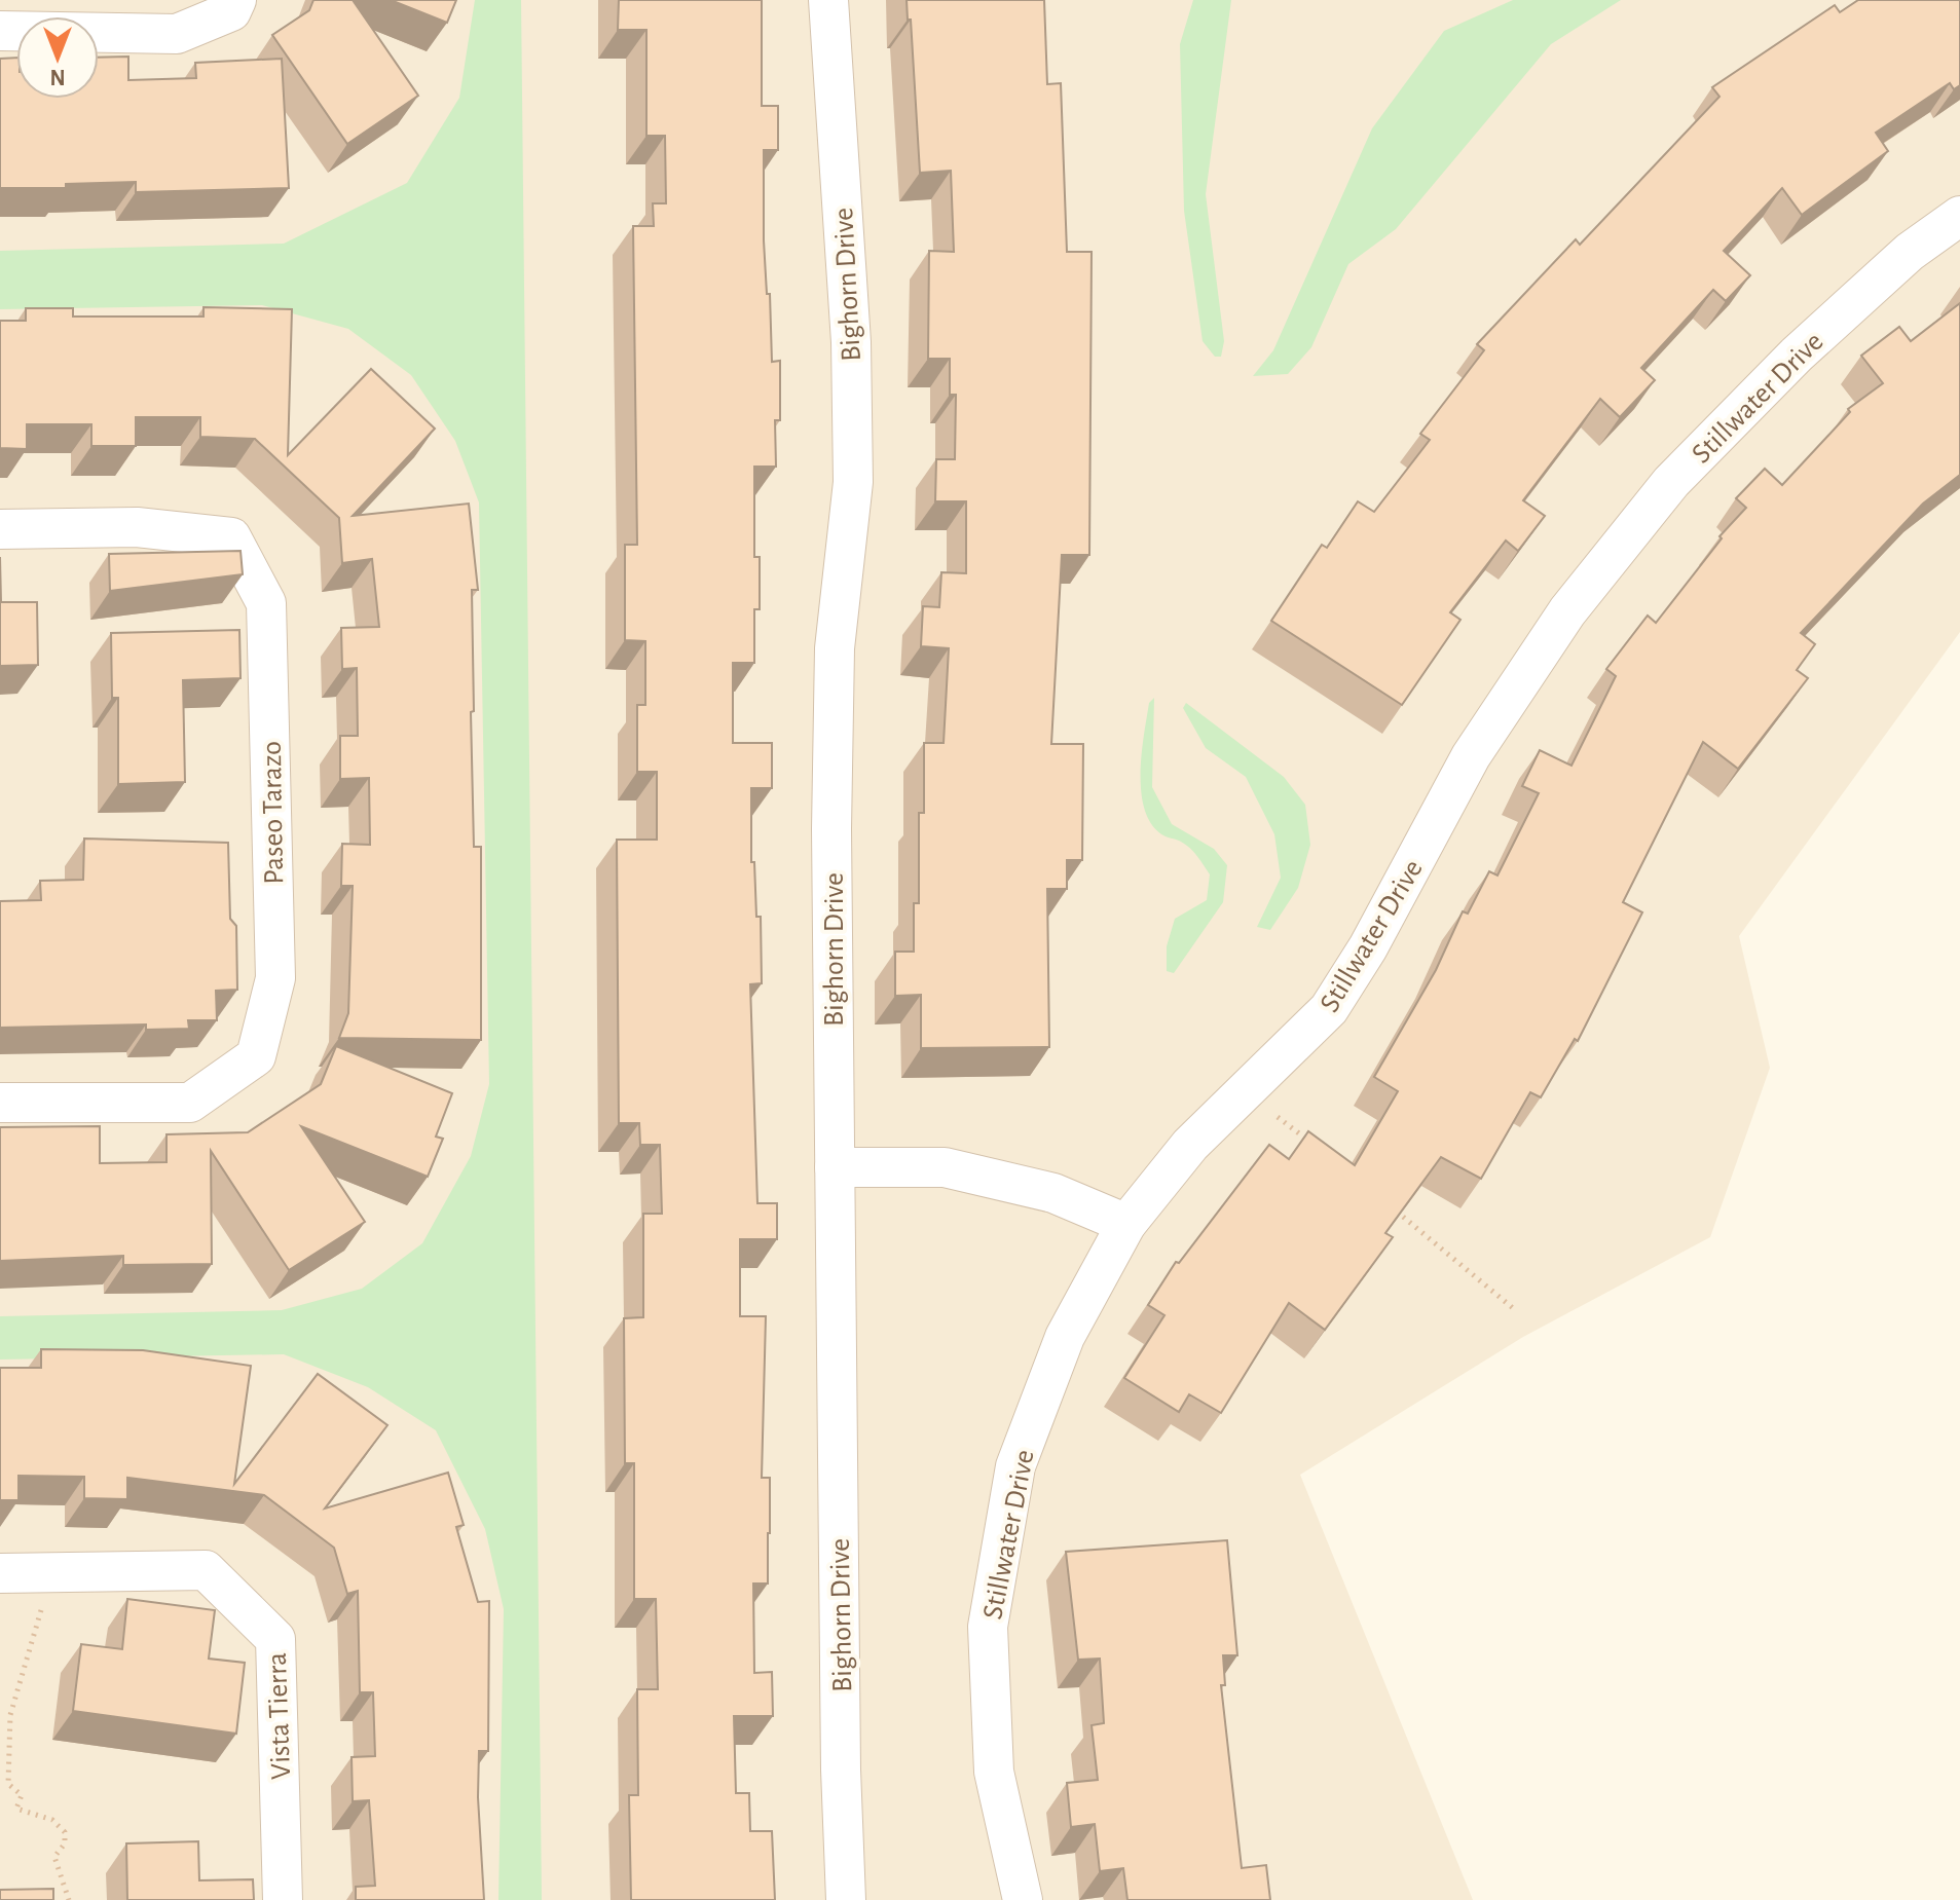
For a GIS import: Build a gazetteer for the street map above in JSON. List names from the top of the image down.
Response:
{
  "streets": {
    "street": [
      "Bighorn Drive",
      "Stillwater Drive",
      "Paseo Tarazo",
      "Vista Tierra"
    ]
  },
  "north": "bottom"
}
